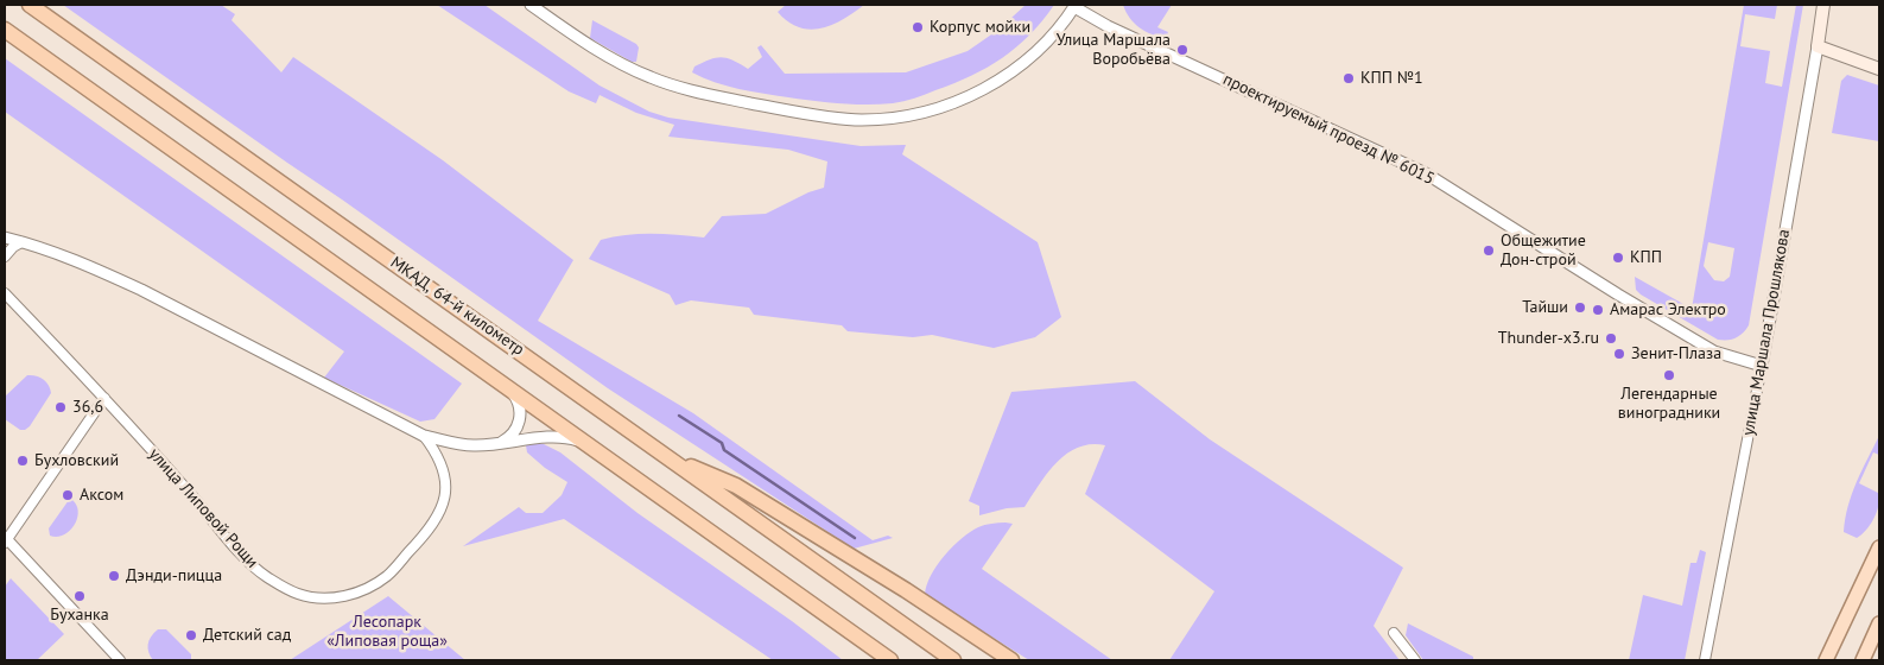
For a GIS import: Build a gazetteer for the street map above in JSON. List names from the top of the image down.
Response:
{
  "streets": {
    "highway": ["МКАД, 64-й километр"],
    "main road": ["улица Маршала Прошлякова"],
    "street": ["проектируемый проезд № 6015", "улица Липовой Рощи"]
  },
  "crossings": [
    ["проектируемый проезд № 6015", "улица Маршала Прошлякова"]
  ],
  "parks": ["Лесопарк «Липовая роща»"],
  "places": [
    "Корпус мойки",
    "Улица Маршала Воробьёва",
    "КПП №1",
    "Общежитие Дон-строй",
    "КПП",
    "Тайши",
    "Амарас Электро",
    "Thunder-x3.ru",
    "Зенит-Плаза",
    "Легендарные виноградники",
    "36,6",
    "Бухловский",
    "Аксом",
    "Дэнди-пицца",
    "Буханка",
    "Детский сад"
  ]
}
